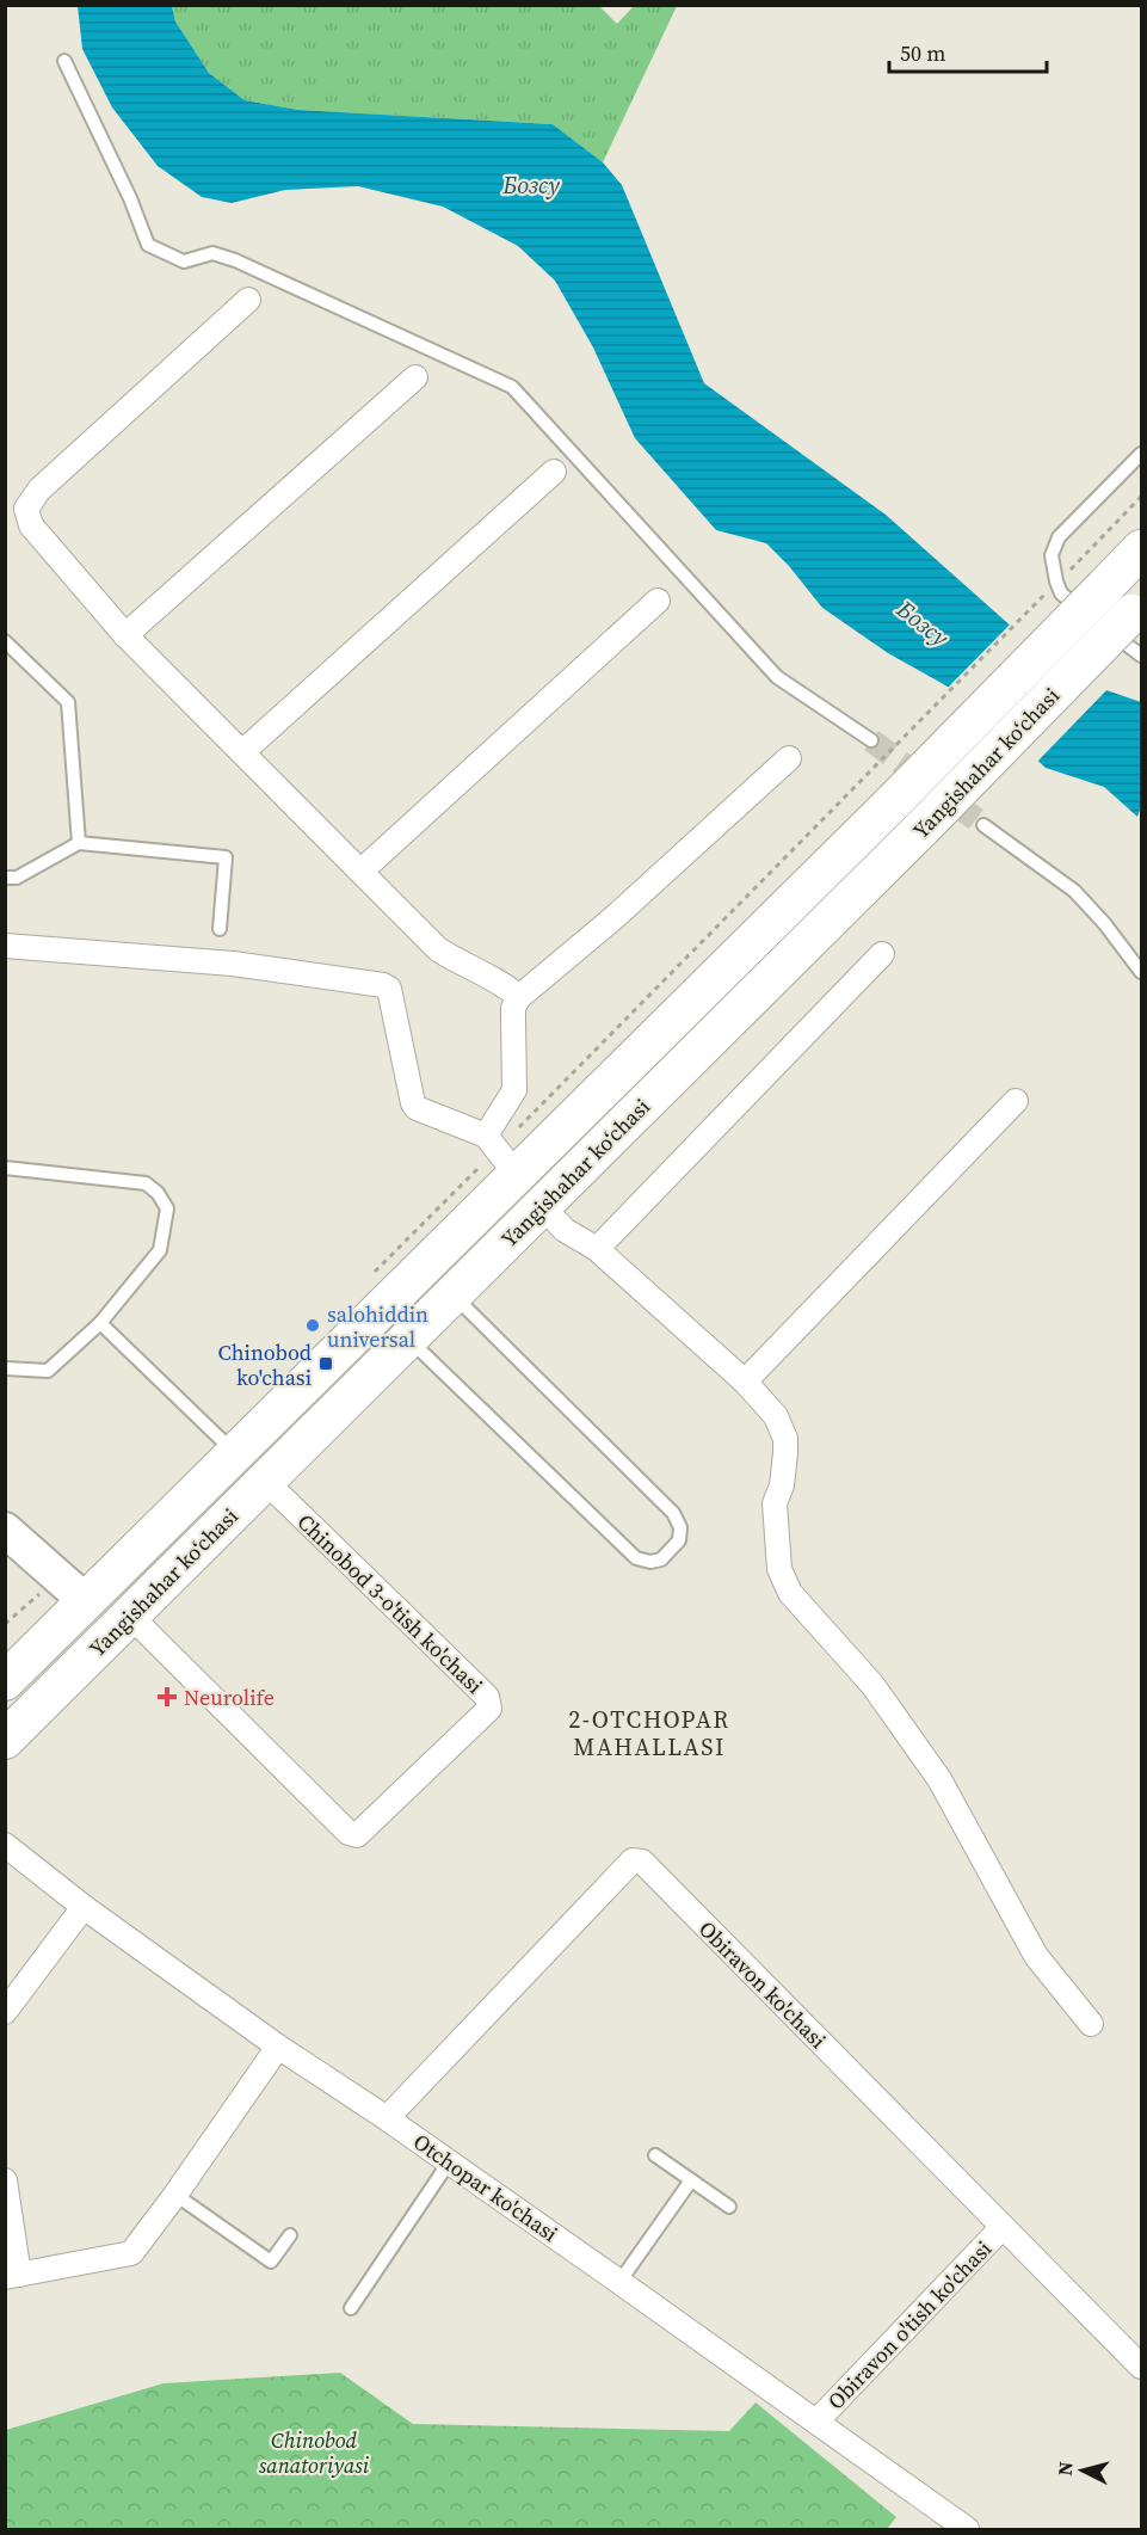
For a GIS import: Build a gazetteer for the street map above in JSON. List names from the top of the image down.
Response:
{
  "streets": {
    "main road": ["Yangishahar ko‘chasi"],
    "street": [
      "Chinobod 3-o'tish ko'chasi",
      "Obiravon ko'chasi",
      "Otchopar ko'chasi",
      "Obiravon o'tish ko'chasi"
    ]
  },
  "crossings": [
    ["Yangishahar ko‘chasi", "Chinobod 3-o'tish ko'chasi"],
    ["Obiravon ko'chasi", "Otchopar ko'chasi"],
    ["Obiravon ko'chasi", "Obiravon o'tish ko'chasi"],
    ["Otchopar ko'chasi", "Obiravon o'tish ko'chasi"]
  ],
  "districts": ["2-OTCHOPAR MAHALLASI"],
  "water": ["Бозсу"],
  "parks": ["Chinobod sanatoriyasi"],
  "places": {
    "other": ["salohiddin universal"],
    "transit": ["Chinobod ko'chasi"],
    "health": ["Neurolife"]
  },
  "scale_bar": "50 m",
  "north": "left"
}
